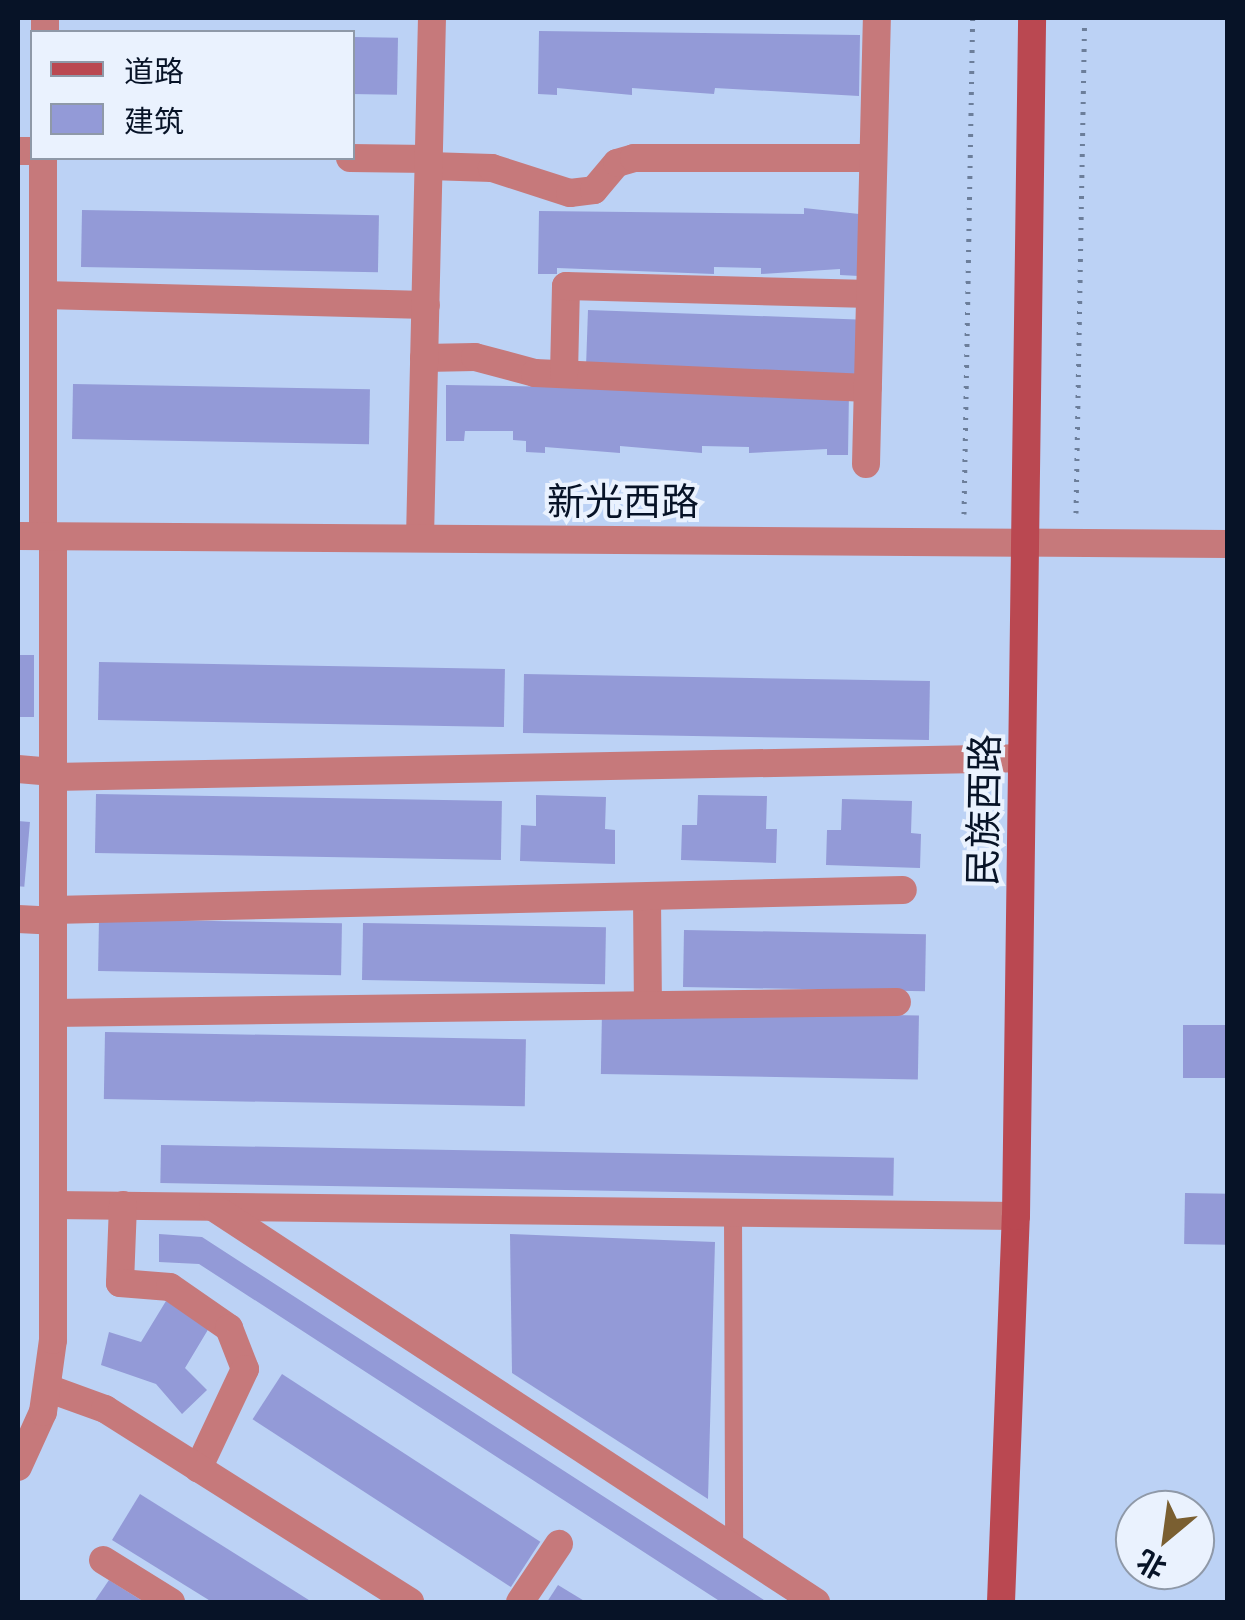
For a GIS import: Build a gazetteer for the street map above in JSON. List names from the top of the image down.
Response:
{
  "streets": {
    "main road": ["民族西路"],
    "street": ["新光西路"]
  },
  "crossings": [
    ["新光西路", "民族西路"]
  ],
  "legend": ["道路", "建筑"],
  "north": "bottom left"
}
